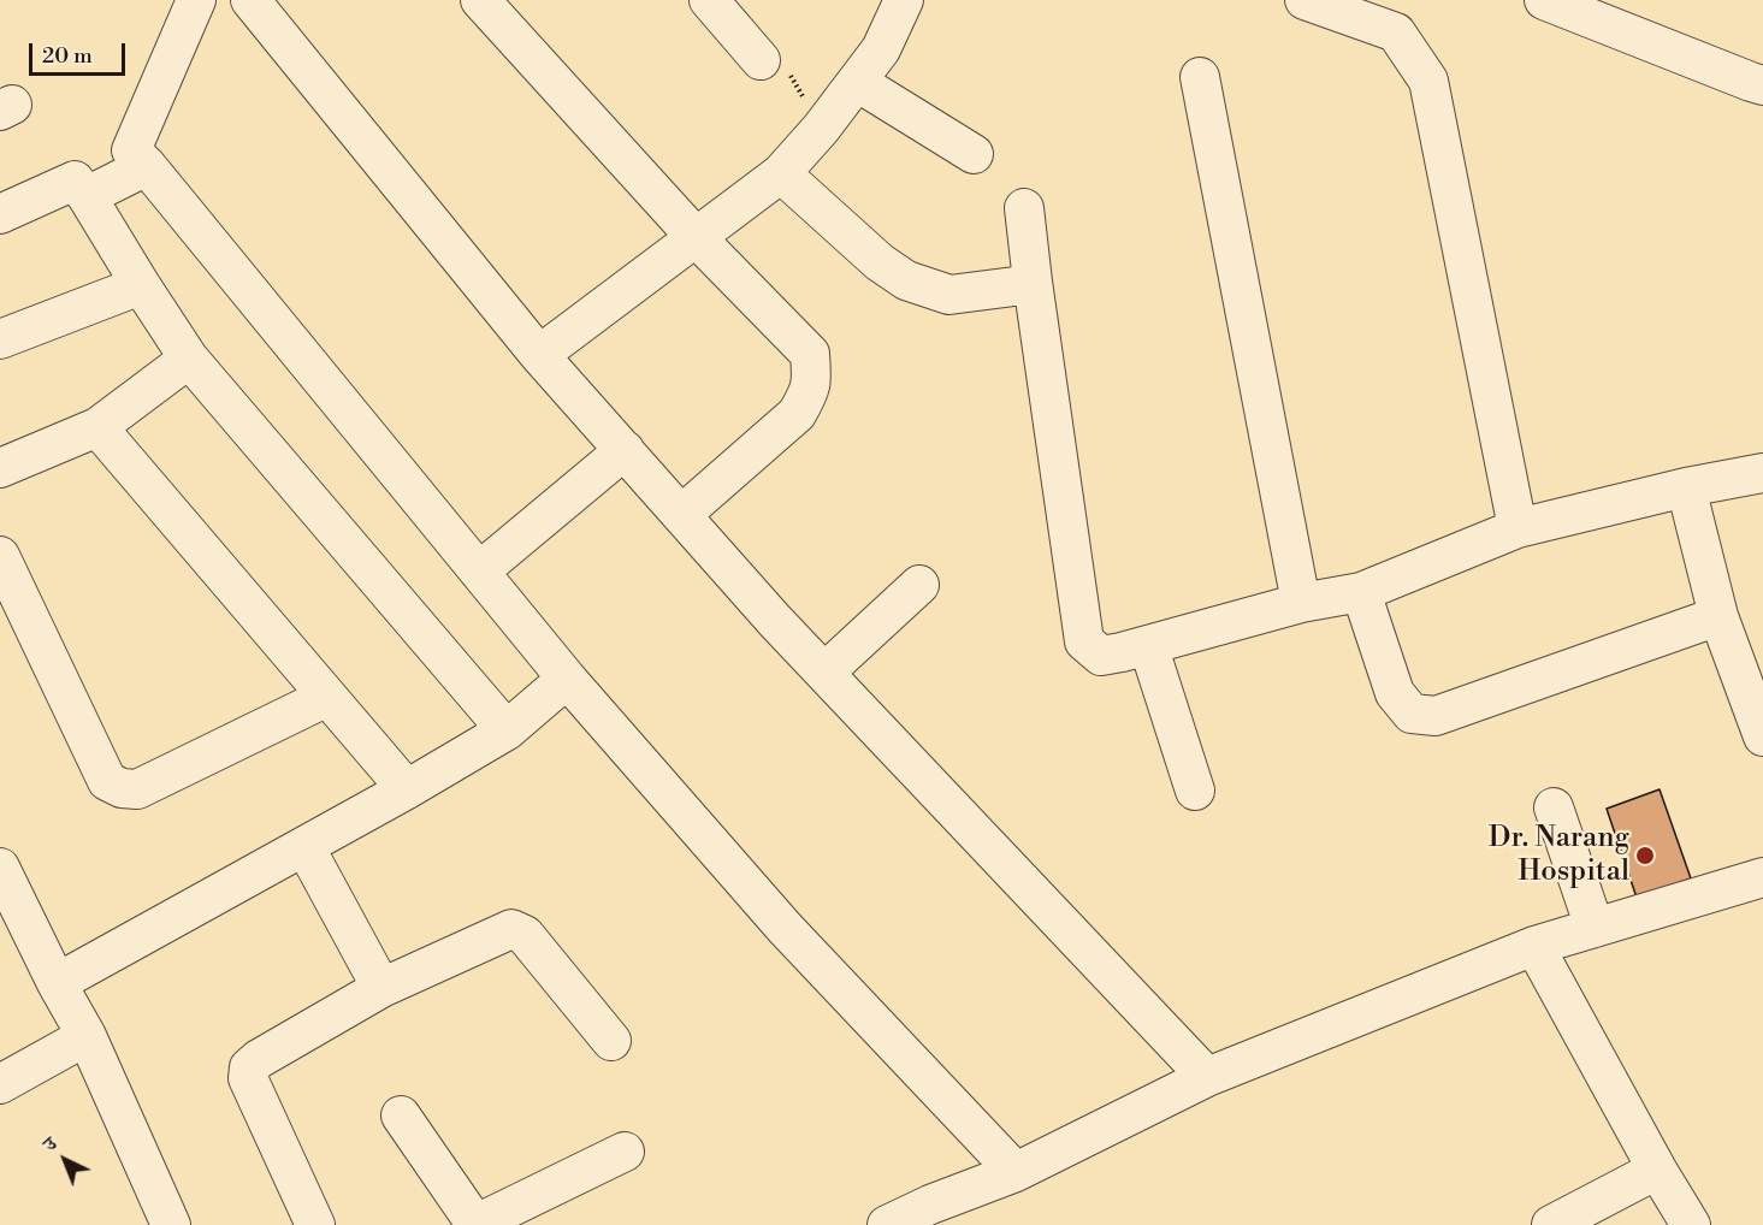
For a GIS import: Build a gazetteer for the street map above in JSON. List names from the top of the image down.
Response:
{
  "places": ["Dr. Narang Hospital"],
  "scale_bar": "20 m",
  "north": "top left"
}
